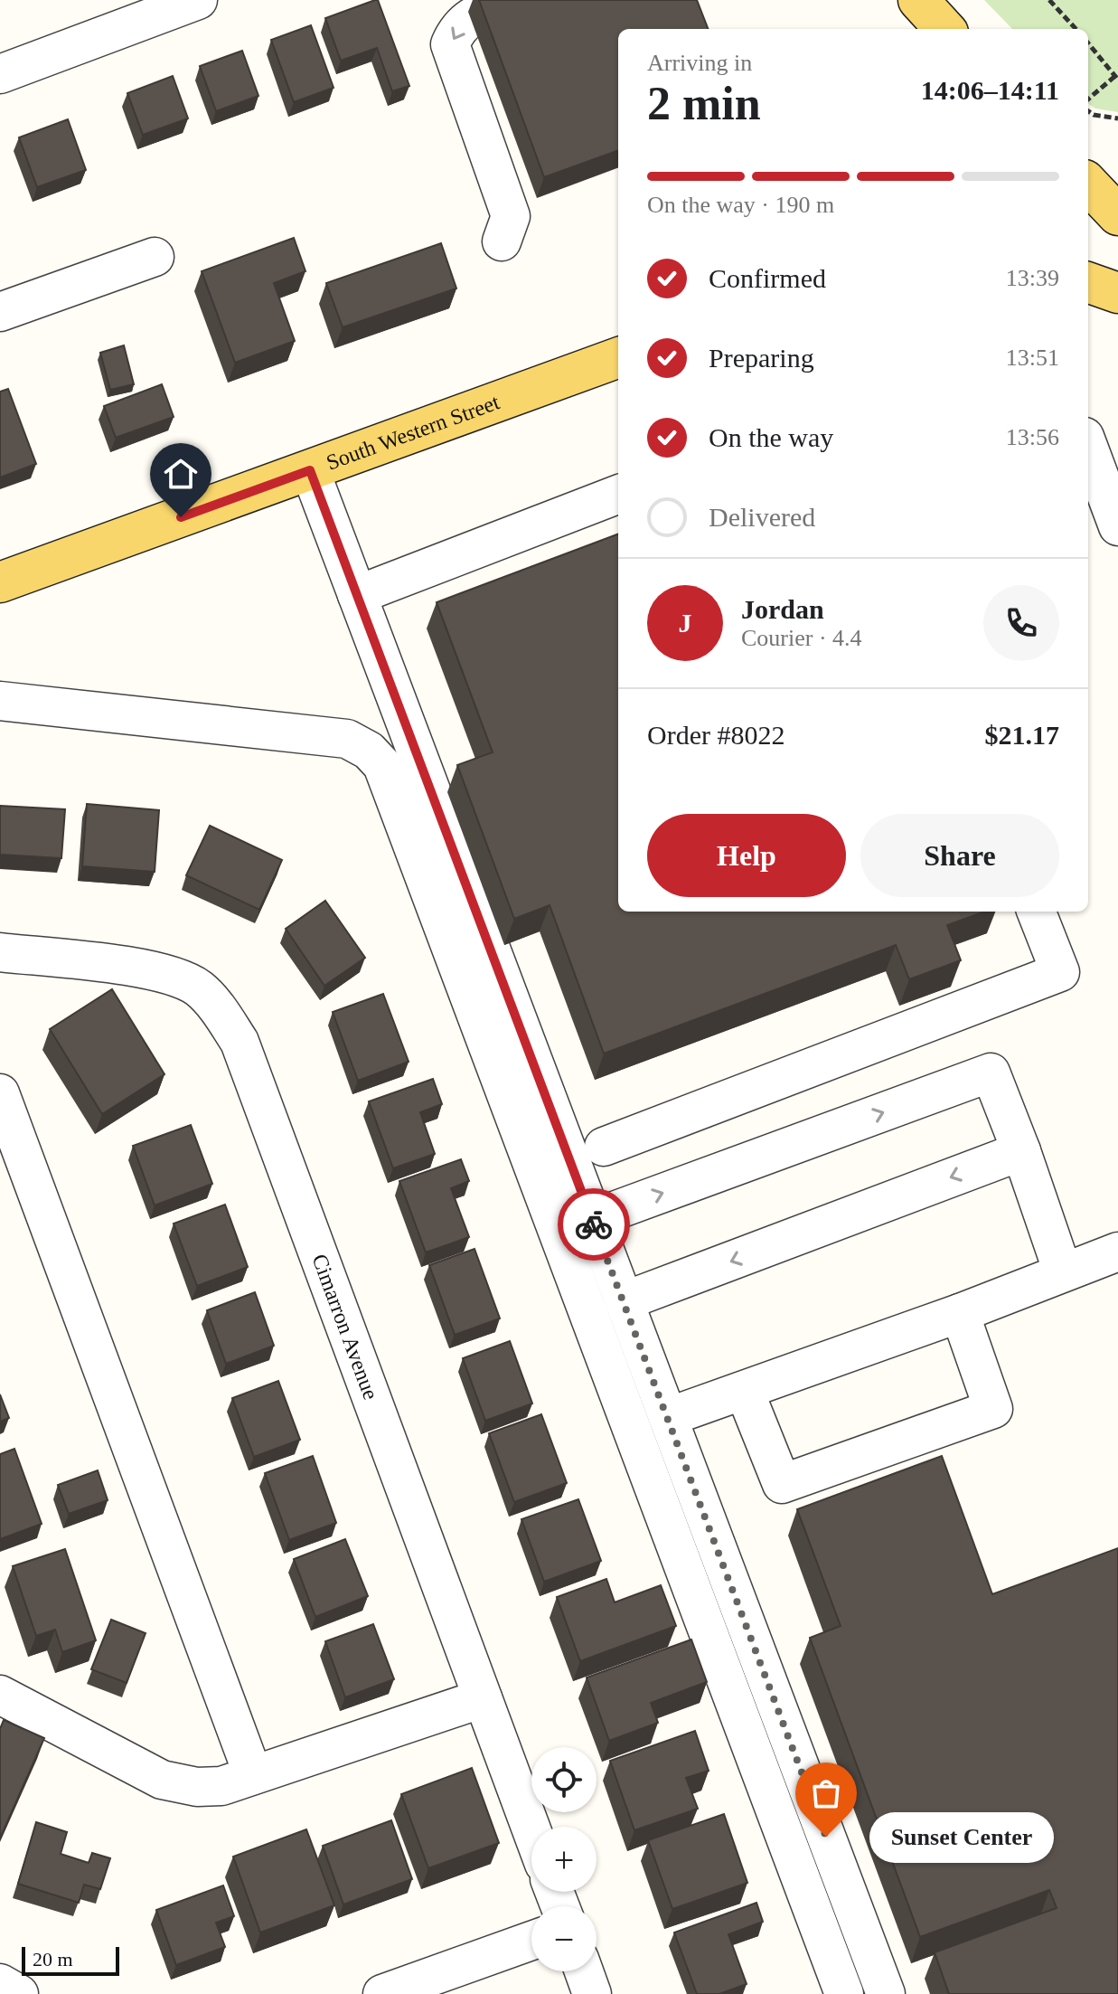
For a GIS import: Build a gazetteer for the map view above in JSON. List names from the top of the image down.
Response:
{
  "streets": {
    "main road": ["South Western Street"],
    "street": ["Cimarron Avenue"]
  },
  "places": ["Sunset Center"],
  "scale_bar": "20 m",
  "page": {
    "heading": ["2 min", "Arriving in", "14:06–14:11"],
    "panel": [
      "Jordan",
      "Courier · 4.4",
      "Order #8022",
      "$21.17"
    ],
    "bar": "On the way · 190 m",
    "list": [
      ["Confirmed", "13:39"],
      ["Preparing", "13:51"],
      ["On the way", "13:56"],
      "Delivered"
    ],
    "round": "J",
    "buttons": ["Help", "Share"],
    "map_buttons": ["+", "−"],
    "bubble": "Sunset Center",
    "scale": "20 m"
  }
}
